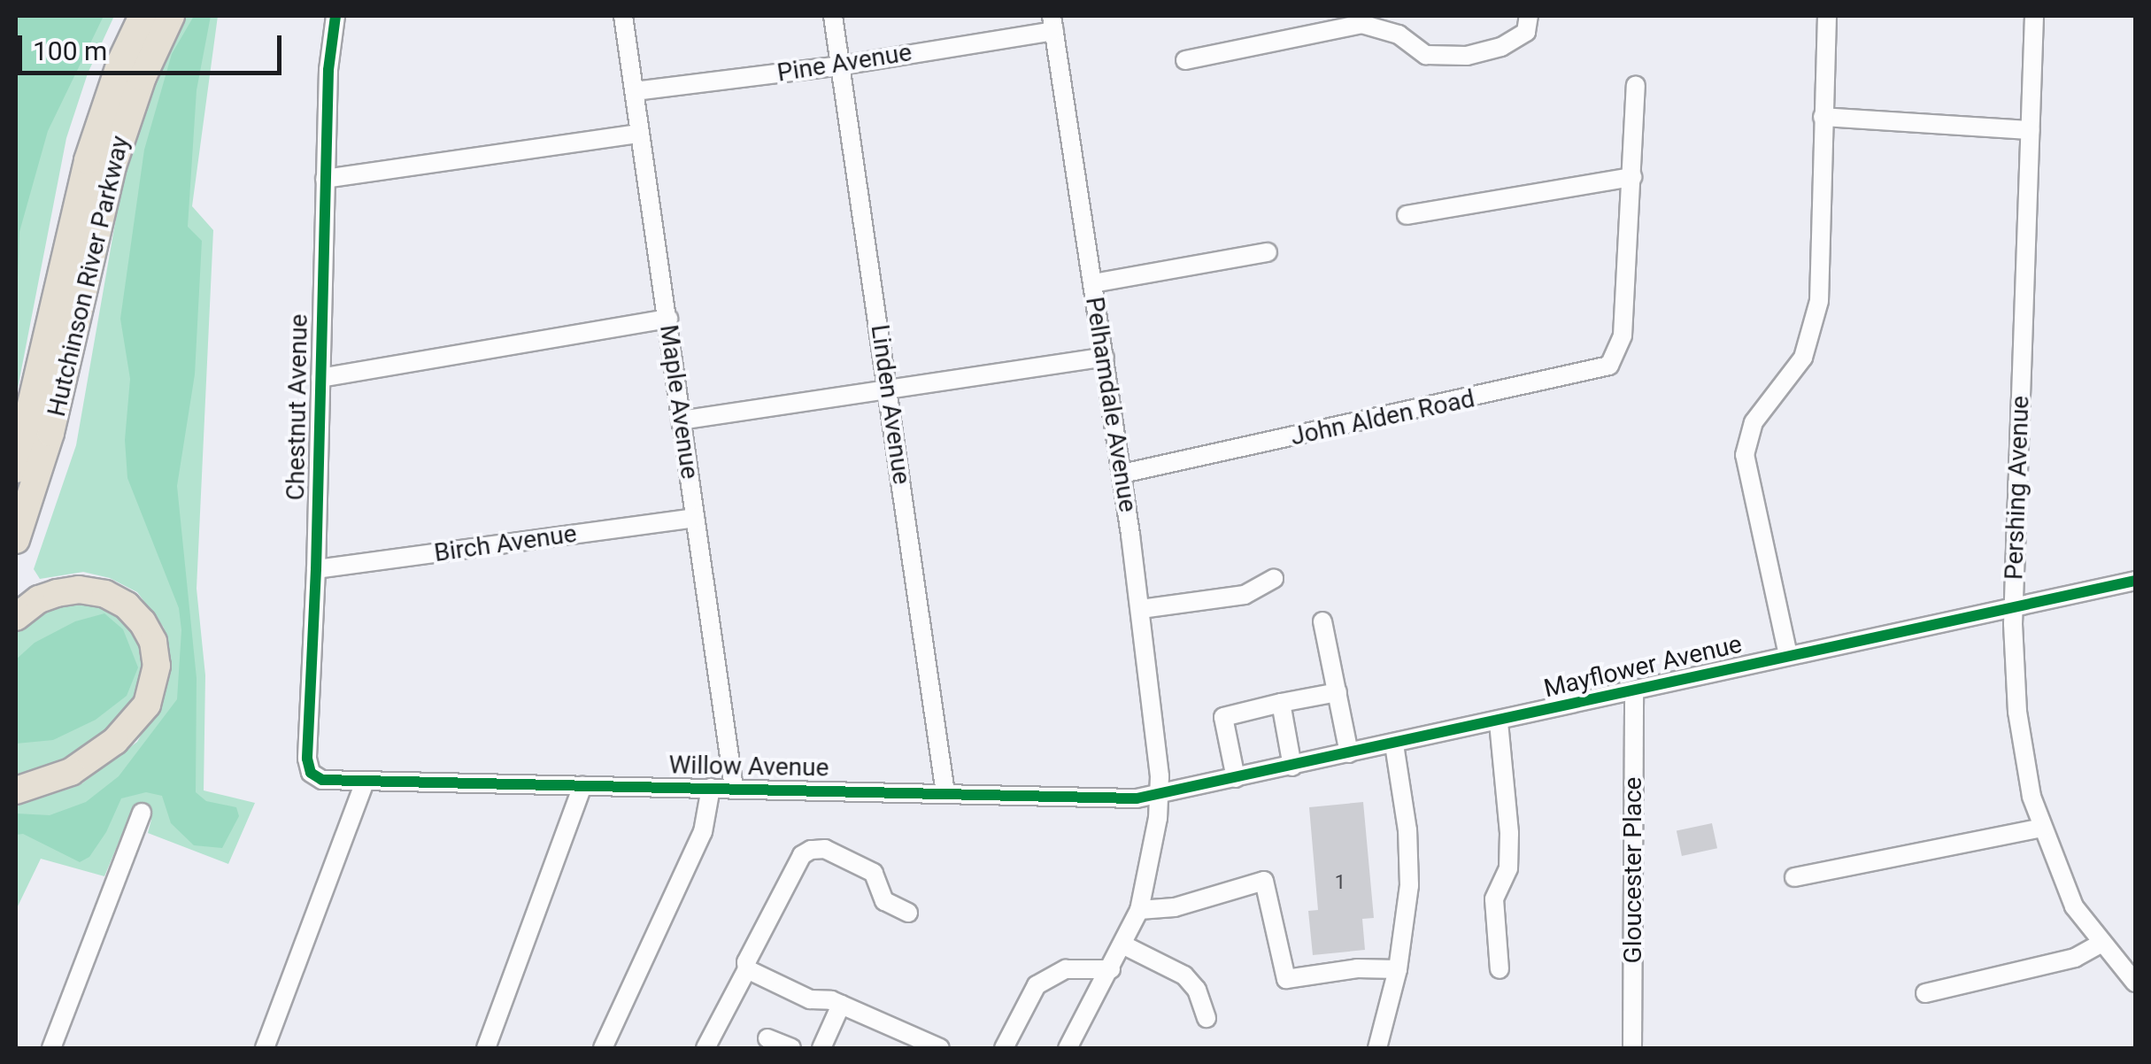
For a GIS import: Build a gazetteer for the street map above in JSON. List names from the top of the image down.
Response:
{
  "streets": {
    "highway": ["Hutchinson River Parkway"],
    "street": [
      "Pine Avenue",
      "Maple Avenue",
      "Linden Avenue",
      "Pelhamdale Avenue",
      "Chestnut Avenue",
      "John Alden Road",
      "Pershing Avenue",
      "Birch Avenue",
      "Mayflower Avenue",
      "Willow Avenue",
      "Gloucester Place"
    ]
  },
  "crossings": [
    ["Pine Avenue", "Maple Avenue"],
    ["Pine Avenue", "Linden Avenue"],
    ["Pine Avenue", "Pelhamdale Avenue"],
    ["Maple Avenue", "Birch Avenue"],
    ["Maple Avenue", "Willow Avenue"],
    ["Linden Avenue", "Willow Avenue"],
    ["Pelhamdale Avenue", "John Alden Road"],
    ["Pelhamdale Avenue", "Mayflower Avenue"],
    ["Pelhamdale Avenue", "Willow Avenue"],
    ["Chestnut Avenue", "Birch Avenue"],
    ["Chestnut Avenue", "Willow Avenue"],
    ["Pershing Avenue", "Mayflower Avenue"],
    ["Mayflower Avenue", "Willow Avenue"],
    ["Mayflower Avenue", "Gloucester Place"]
  ],
  "house_numbers": ["1"],
  "scale_bar": "100 m"
}
